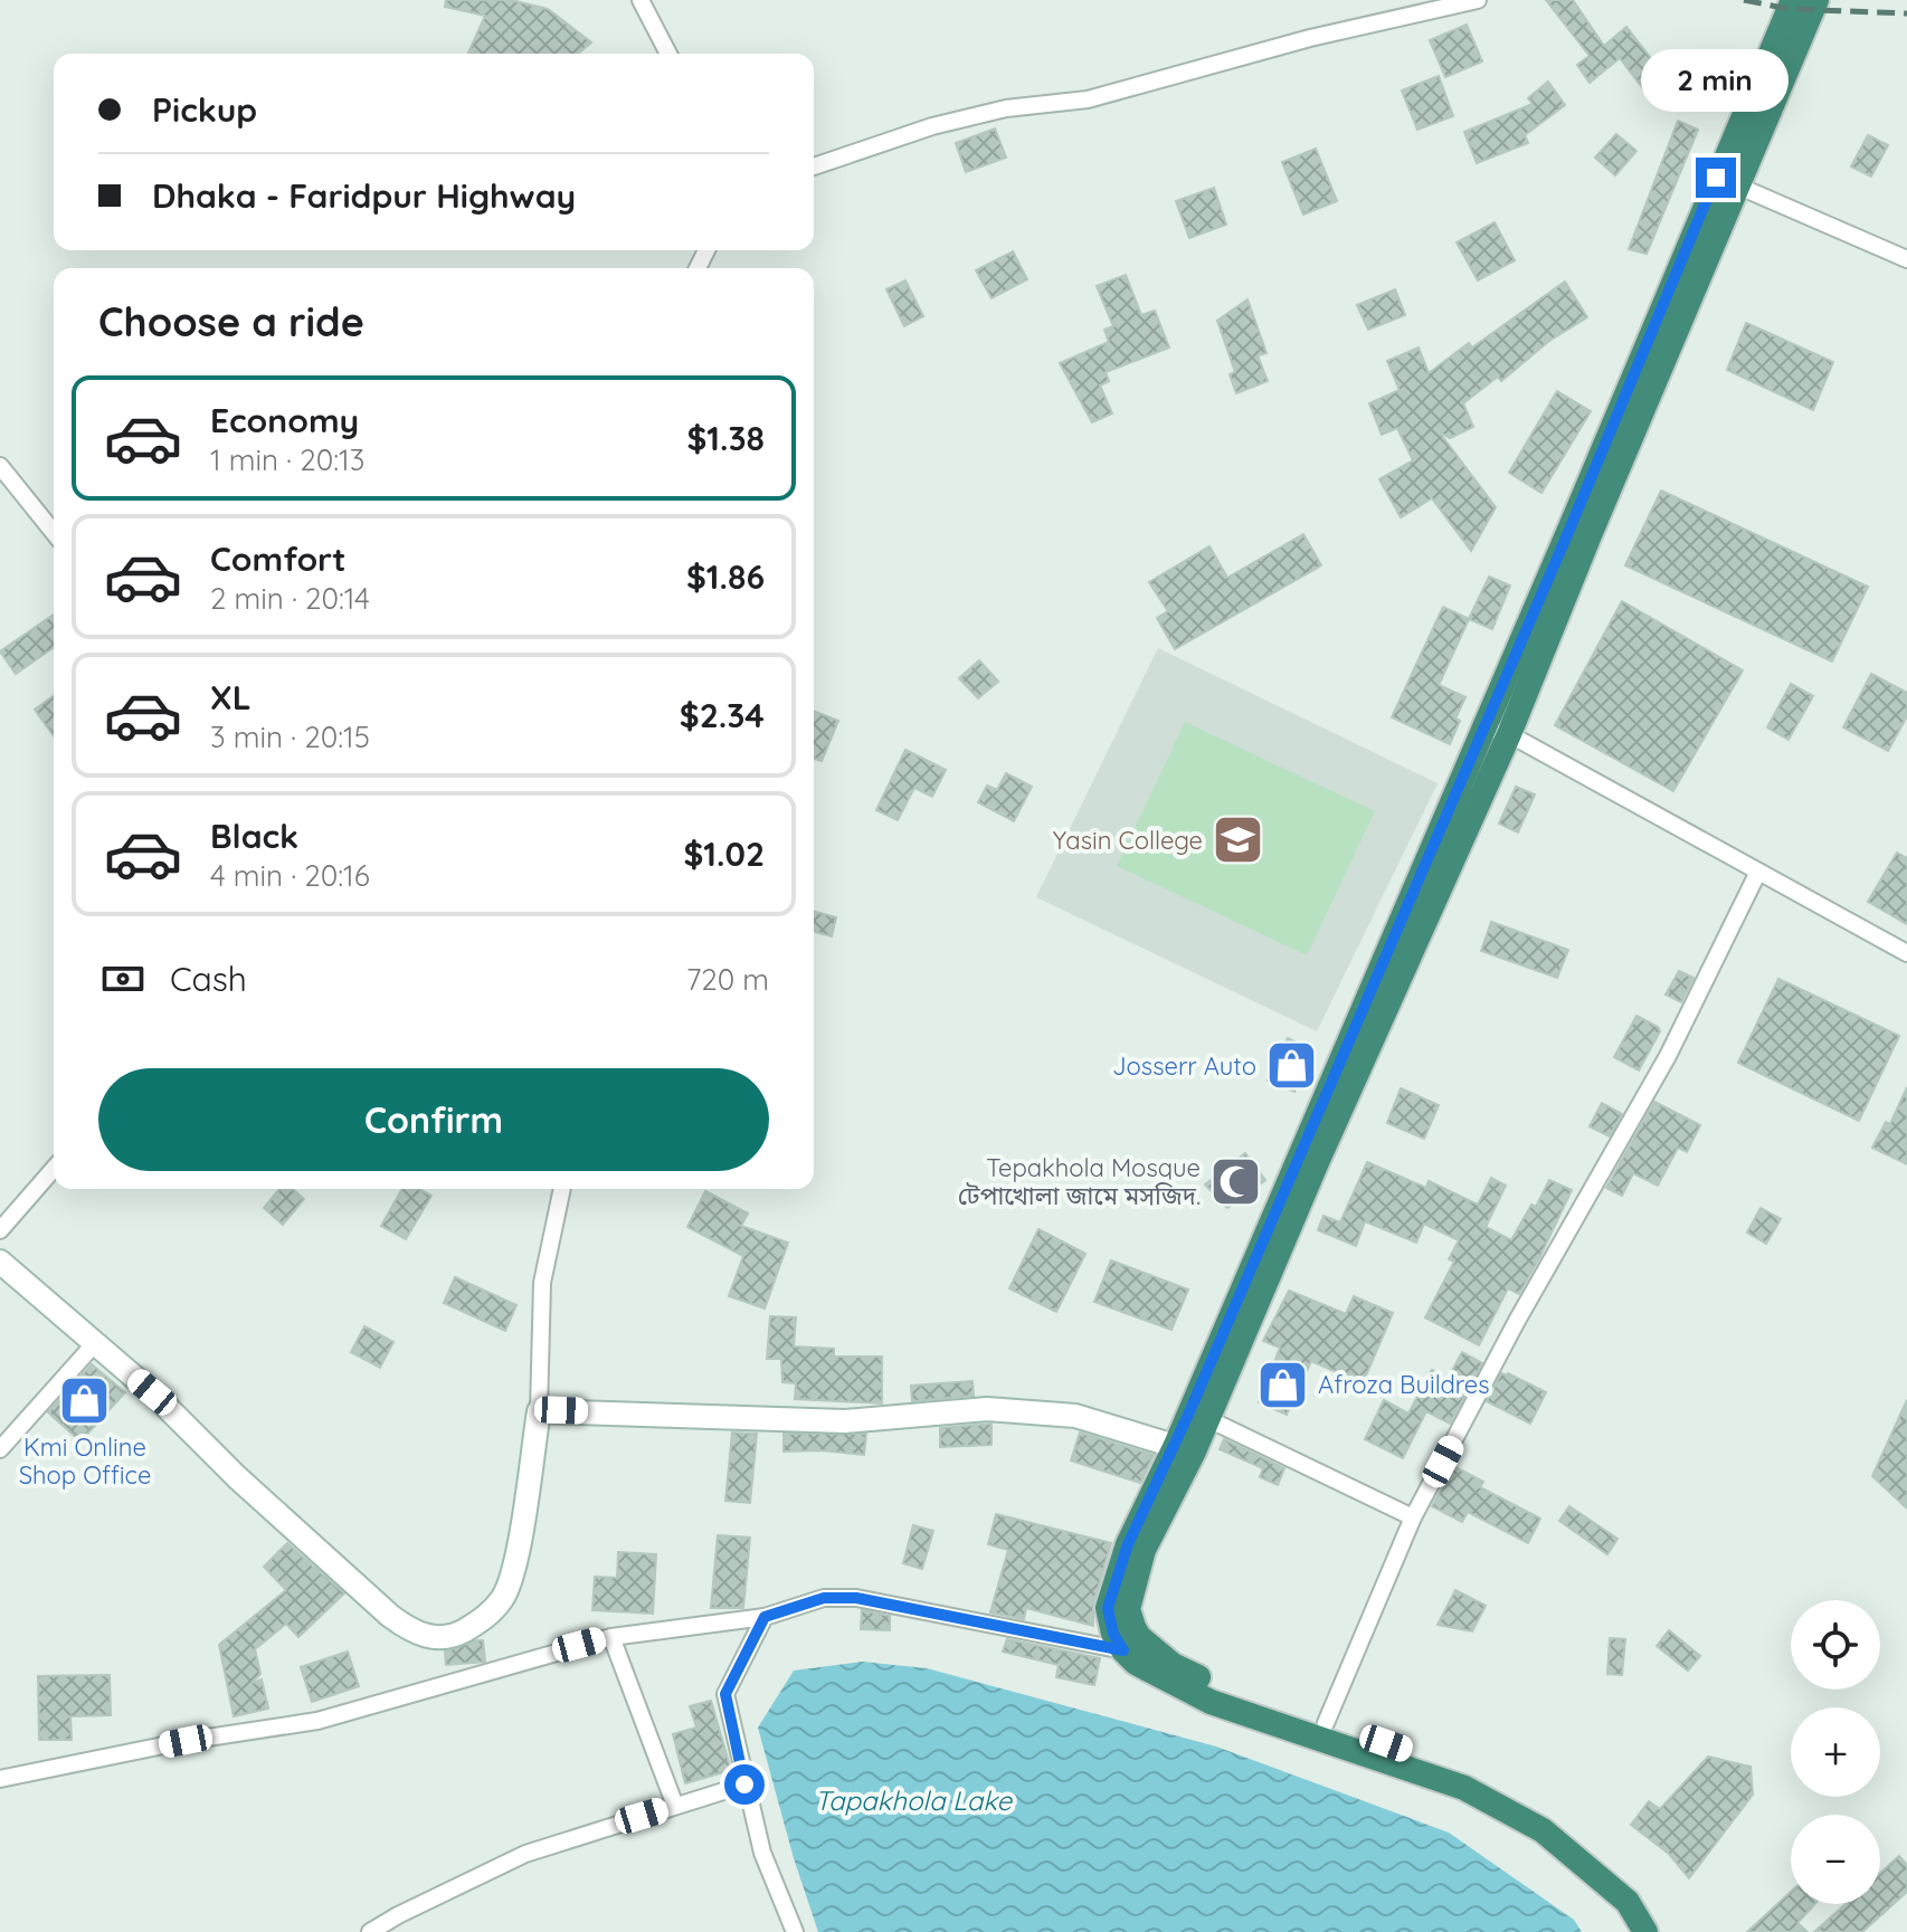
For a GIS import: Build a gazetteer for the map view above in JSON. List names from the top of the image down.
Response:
{
  "water": ["Tapakhola Lake"],
  "places": {
    "school or university": ["Yasin College"],
    "shop": ["Josserr Auto", "Afroza Buildres", "Kmi Online Shop Office"],
    "mosque": ["Tepakhola Mosque টেপাখোলা জামে মসজিদ."]
  },
  "page": {
    "bubble": "2 min",
    "banner": ["Pickup", "Dhaka - Faridpur Highway"],
    "heading": "Choose a ride",
    "list": [
      {
        "name": "Economy",
        "note": "1 min · 20:13",
        "value": "$1.38"
      },
      {
        "name": "Comfort",
        "note": "2 min · 20:14",
        "value": "$1.86"
      },
      {
        "name": "XL",
        "note": "3 min · 20:15",
        "value": "$2.34"
      },
      {
        "name": "Black",
        "note": "4 min · 20:16",
        "value": "$1.02"
      }
    ],
    "pay": ["Cash", "720 m"],
    "buttons": "Confirm",
    "map_buttons": ["+", "−"]
  }
}
